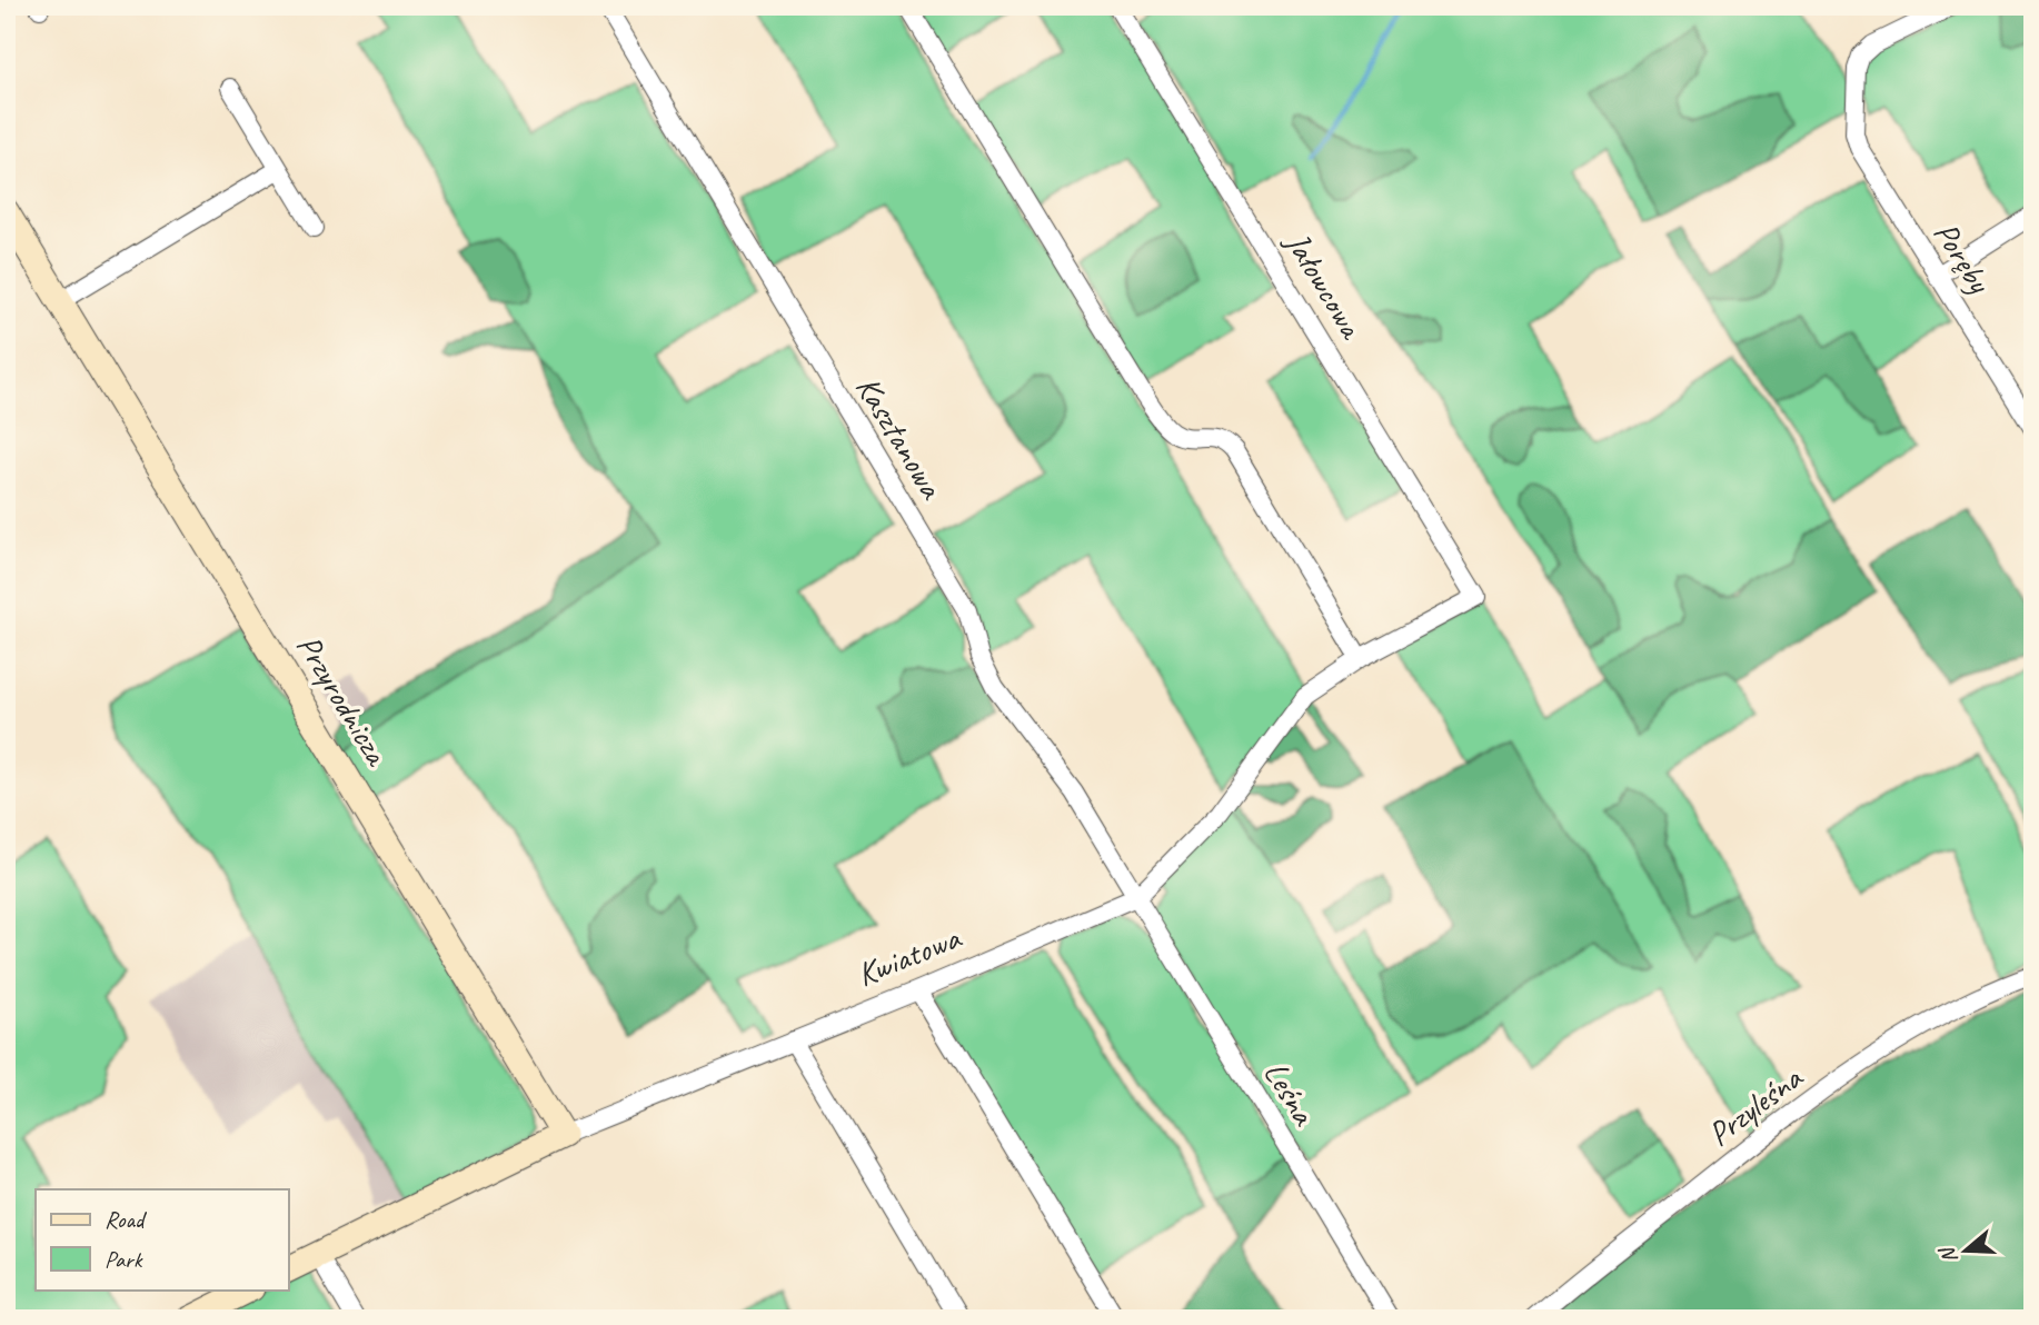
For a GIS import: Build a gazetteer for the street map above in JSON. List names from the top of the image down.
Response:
{
  "streets": {
    "street": [
      "Poręby",
      "Jałowcowa",
      "Kasztanowa",
      "Przyrodnicza",
      "Kwiatowa",
      "Leśna",
      "Przyleśna"
    ]
  },
  "crossings": [
    ["Jałowcowa", "Kwiatowa"],
    ["Kasztanowa", "Kwiatowa"],
    ["Kasztanowa", "Leśna"],
    ["Przyrodnicza", "Kwiatowa"],
    ["Kwiatowa", "Leśna"]
  ],
  "legend": ["Road", "Park"],
  "north": "left"
}
